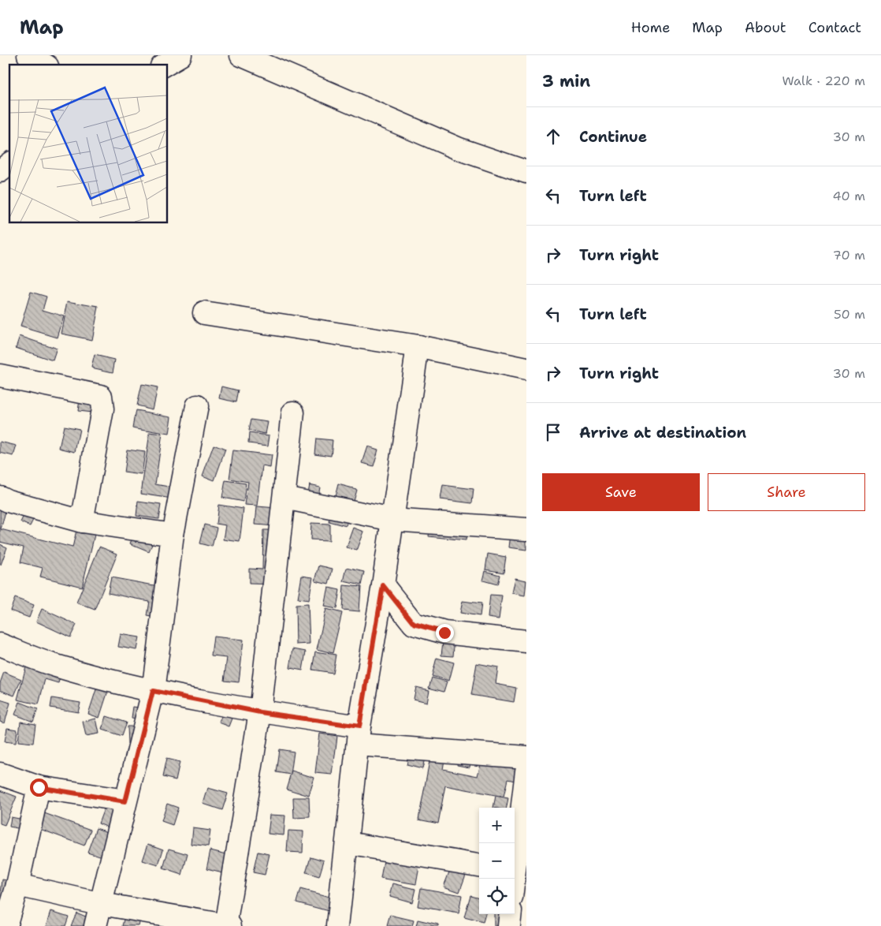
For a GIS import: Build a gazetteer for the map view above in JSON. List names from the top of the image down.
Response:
{
  "page": {
    "header": "Map",
    "nav": [
      "Home",
      "Map",
      "About",
      "Contact"
    ],
    "heading": ["3 min", "Walk · 220 m"],
    "list": [
      ["Continue", "30 m"],
      ["Turn left", "40 m"],
      ["Turn right", "70 m"],
      ["Turn left", "50 m"],
      ["Turn right", "30 m"],
      "Arrive at destination"
    ],
    "buttons": ["Save", "Share"],
    "map_buttons": ["+", "−"]
  }
}
